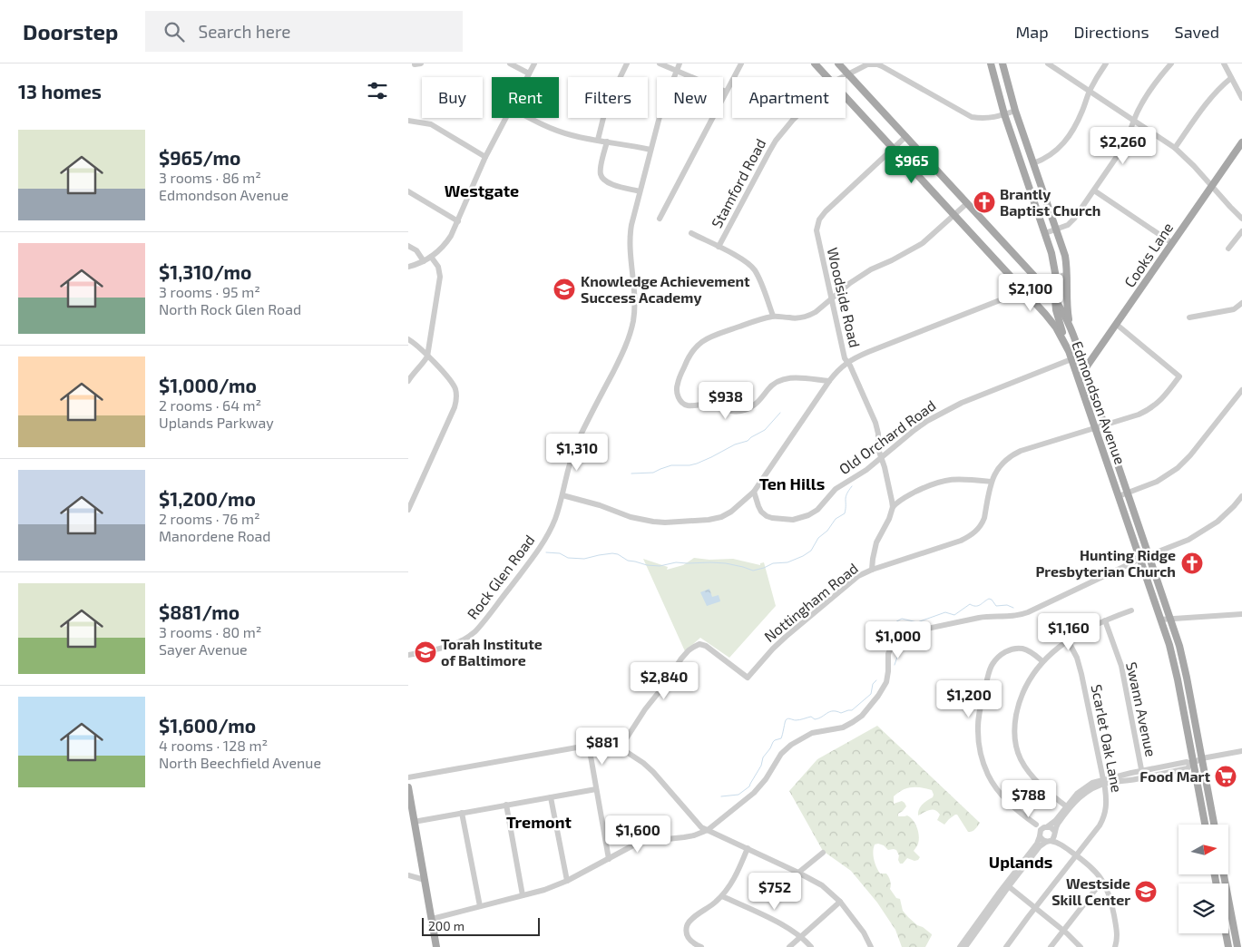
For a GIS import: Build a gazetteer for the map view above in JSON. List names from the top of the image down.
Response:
{
  "streets": {
    "main road": ["Cooks Lane", "Edmondson Avenue"],
    "street": [
      "Stamford Road",
      "Woodside Road",
      "Old Orchard Road",
      "Rock Glen Road",
      "Nottingham Road",
      "Swann Avenue",
      "Scarlet Oak Lane"
    ]
  },
  "crossings": [
    ["Stamford Road", "Edmondson Avenue"],
    ["Cooks Lane", "Edmondson Avenue"],
    ["Cooks Lane", "Nottingham Road"],
    ["Woodside Road", "Edmondson Avenue"],
    ["Woodside Road", "Old Orchard Road"],
    ["Woodside Road", "Nottingham Road"],
    ["Edmondson Avenue", "Old Orchard Road"],
    ["Edmondson Avenue", "Nottingham Road"]
  ],
  "districts": [
    "Westgate",
    "Ten Hills",
    "Tremont",
    "Uplands"
  ],
  "places": {
    "church": ["Brantly Baptist Church", "Hunting Ridge Presbyterian Church"],
    "school or university": ["Knowledge Achievement Success Academy", "Torah Institute of Baltimore", "Westside Skill Center"],
    "supermarket": ["Food Mart"]
  },
  "scale_bar": "200 m",
  "north": "right",
  "page": {
    "header": "Doorstep",
    "search": "Search here",
    "nav": ["Map", "Directions", "Saved"],
    "heading": "13 homes",
    "chip": [
      "Buy",
      "Rent",
      "Filters",
      "New",
      "Apartment"
    ],
    "list": [
      {
        "name": "$965/mo",
        "note": "3 rooms · 86 m² · Edmondson Avenue"
      },
      {
        "name": "$1,310/mo",
        "note": "3 rooms · 95 m² · North Rock Glen Road"
      },
      {
        "name": "$1,000/mo",
        "note": "2 rooms · 64 m² · Uplands Parkway"
      },
      {
        "name": "$1,200/mo",
        "note": "2 rooms · 76 m² · Manordene Road"
      },
      {
        "name": "$881/mo",
        "note": "3 rooms · 80 m² · Sayer Avenue"
      },
      {
        "name": "$1,600/mo",
        "note": "4 rooms · 128 m² · North Beechfield Avenue"
      }
    ],
    "price": [
      "$2,260",
      "$965",
      "$2,100",
      "$938",
      "$1,310",
      "$1,160",
      "$1,000",
      "$2,840",
      "$1,200",
      "$881",
      "$788",
      "$1,600",
      "$752"
    ],
    "scale": "200 m"
  }
}
